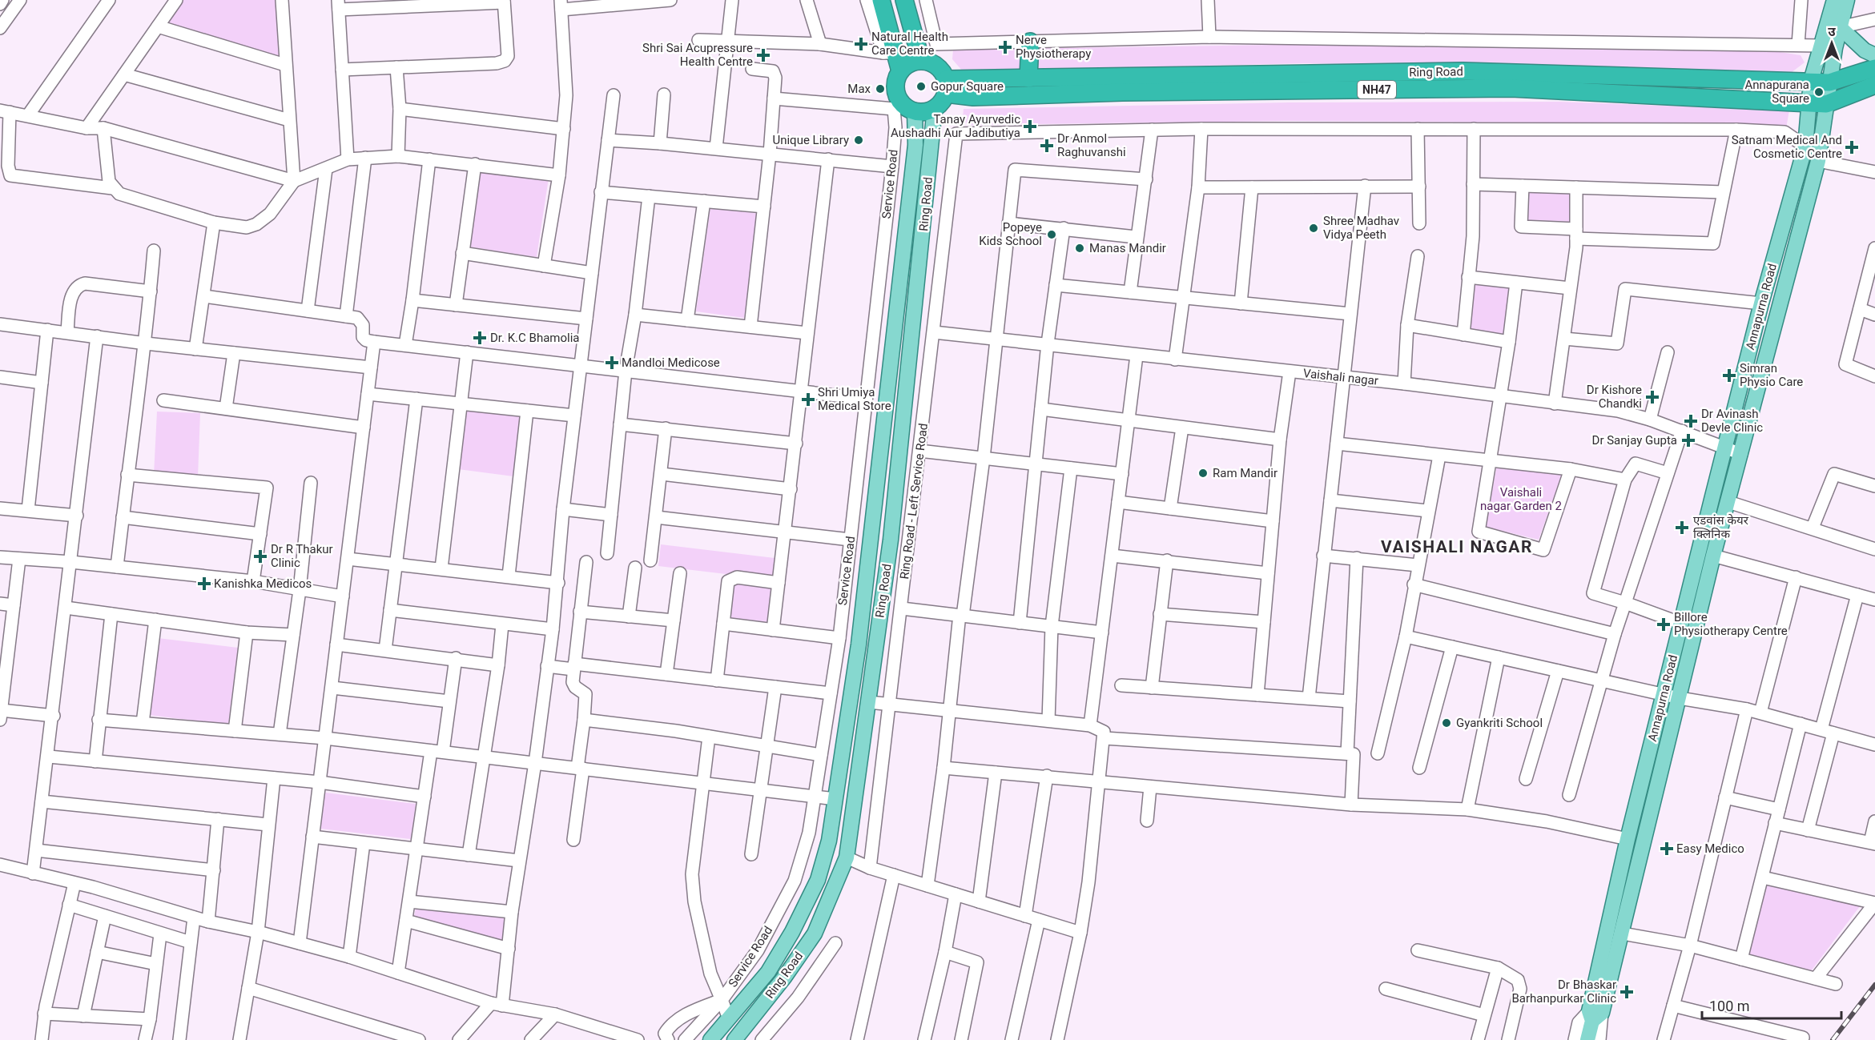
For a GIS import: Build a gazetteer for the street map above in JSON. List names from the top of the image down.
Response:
{
  "streets": {
    "highway": ["Ring Road", "NH47"],
    "main road": ["Annapurna Road"],
    "street": ["Service Road", "Vaishali nagar", "Ring Road - Left Service Road"]
  },
  "crossings": [
    ["Ring Road", "Service Road"],
    ["Ring Road", "Annapurna Road"],
    ["Annapurna Road", "Vaishali nagar"],
    ["Vaishali nagar", "Ring Road - Left Service Road"]
  ],
  "districts": ["VAISHALI NAGAR"],
  "parks": ["Vaishali nagar Garden 2"],
  "places": {
    "health": [
      "Natural Health Care Centre",
      "Nerve Physiotherapy",
      "Shri Sai Acupressure Health Centre",
      "Tanay Ayurvedic Aushadhi Aur Jadibutiya",
      "Dr Anmol Raghuvanshi",
      "Satnam Medical And Cosmetic Centre",
      "Dr. K.C Bhamolia",
      "Mandloi Medicose",
      "Simran Physio Care",
      "Dr Kishore Chandki",
      "Shri Umiya Medical Store",
      "Dr Avinash Devle Clinic",
      "Dr Sanjay Gupta",
      "एडवांस केयर क्लिनिक",
      "Dr R Thakur Clinic",
      "Kanishka Medicos",
      "Billore Physiotherapy Centre",
      "Easy Medico",
      "Dr Bhaskar Barhanpurkar Clinic"
    ],
    "other": [
      "Gopur Square",
      "Max",
      "Annapurana Square",
      "Unique Library",
      "Shree Madhav Vidya Peeth",
      "Popeye Kids School",
      "Manas Mandir",
      "Ram Mandir",
      "Gyankriti School"
    ]
  },
  "scale_bar": "100 m",
  "north": "top"
}
